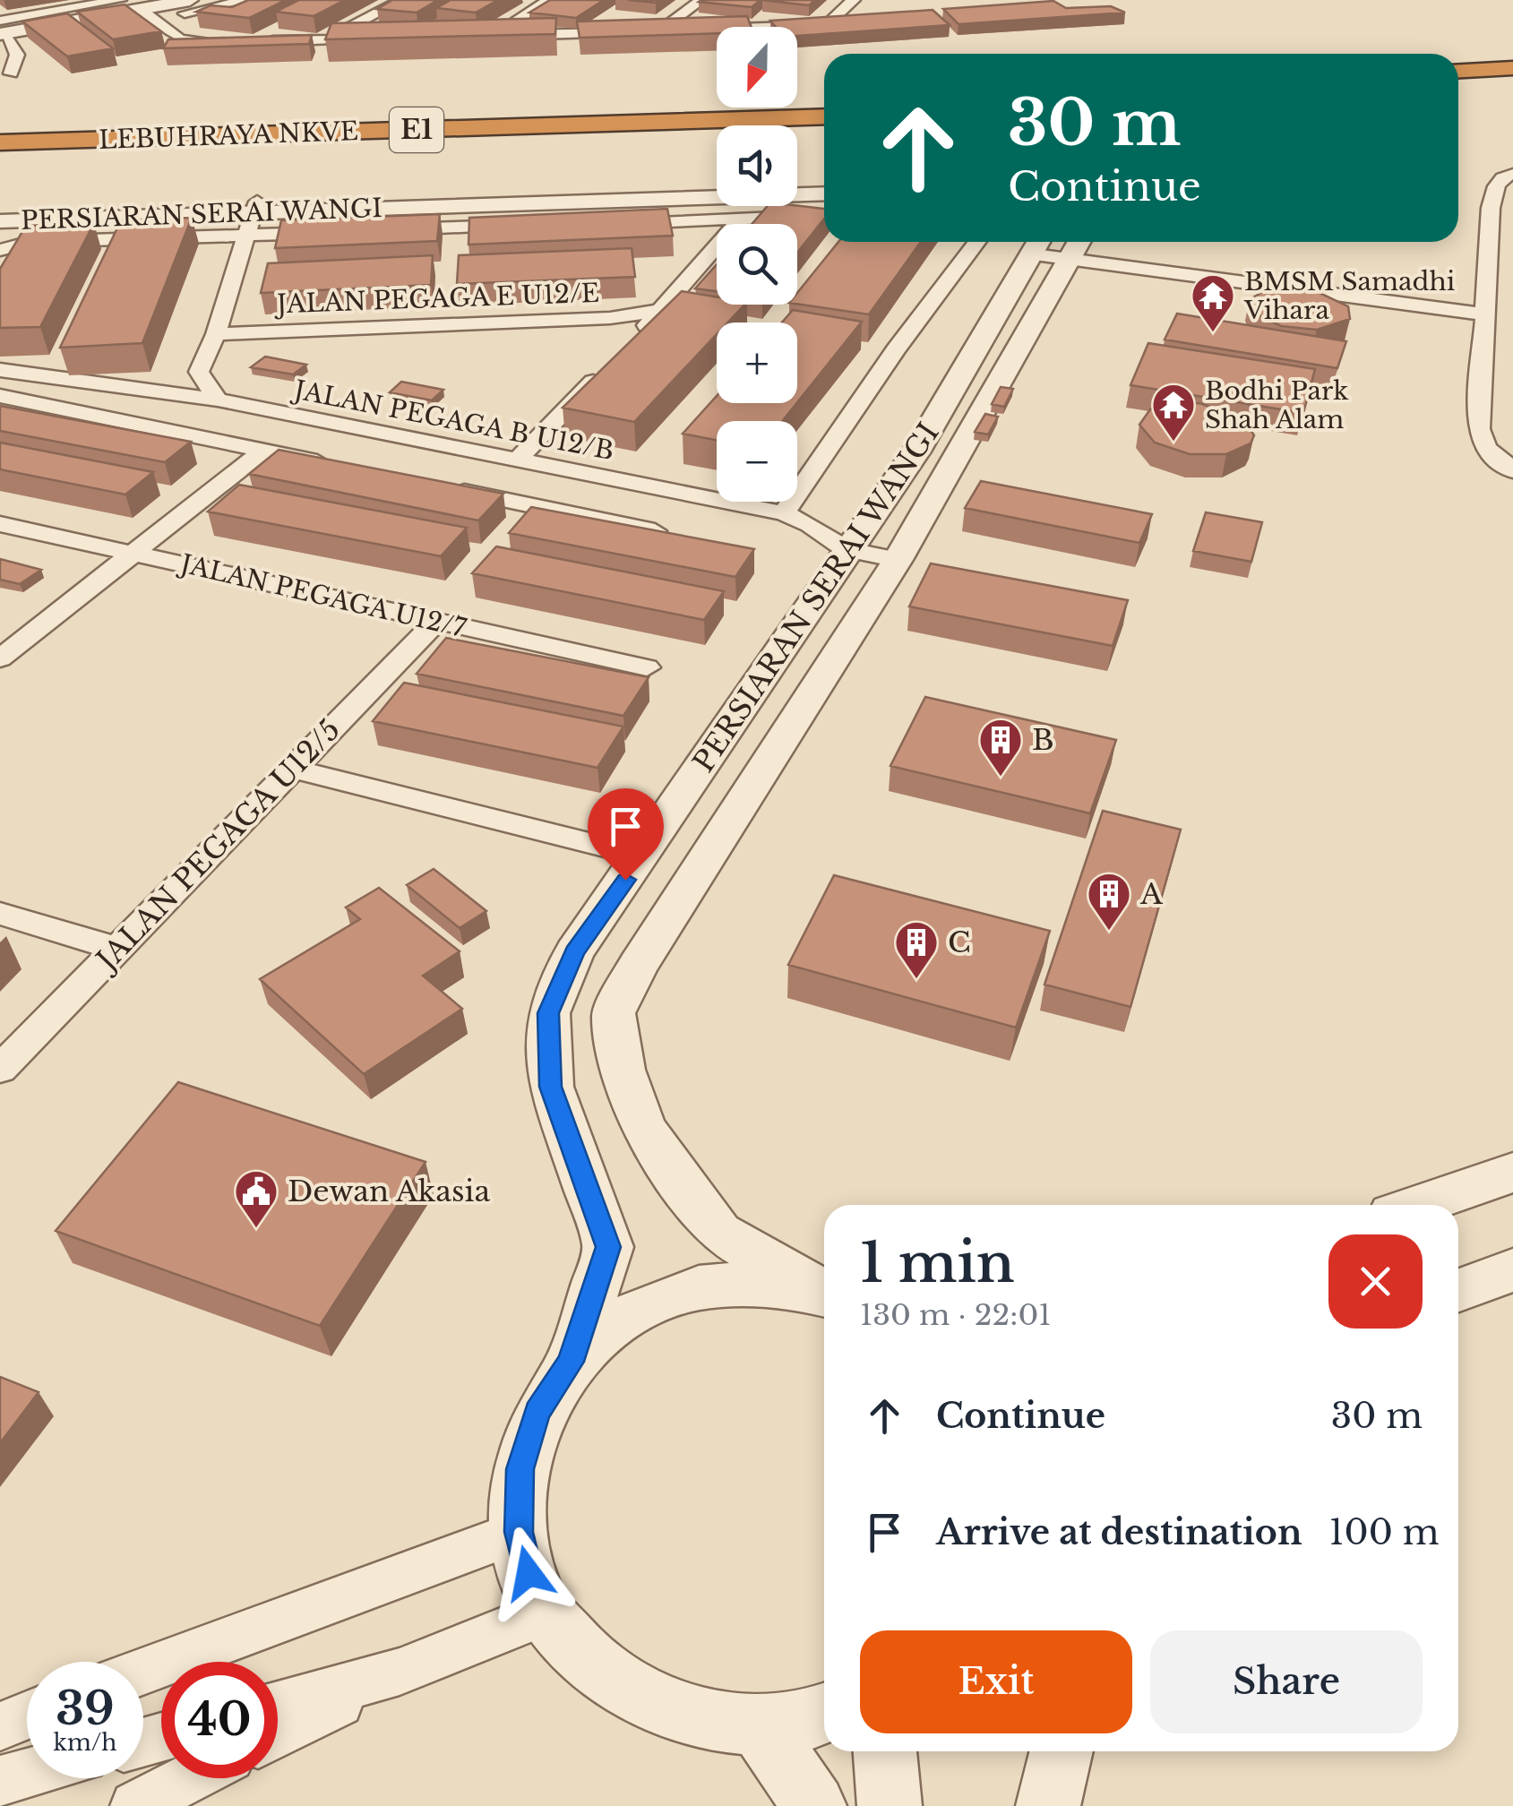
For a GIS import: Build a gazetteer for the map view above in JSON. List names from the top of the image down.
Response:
{
  "streets": {
    "highway": ["E1", "LEBUHRAYA NKVE"],
    "street": [
      "PERSIARAN SERAI WANGI",
      "JALAN PEGAGA E U12/E",
      "JALAN PEGAGA B U12/B",
      "JALAN PEGAGA U12/7",
      "JALAN PEGAGA U12/5"
    ]
  },
  "crossings": [
    ["PERSIARAN SERAI WANGI", "JALAN PEGAGA B U12/B"],
    ["JALAN PEGAGA U12/7", "JALAN PEGAGA U12/5"]
  ],
  "places": {
    "temple": ["BMSM Samadhi Vihara", "Bodhi Park Shah Alam"],
    "building": ["B", "A", "C"],
    "public building": ["Dewan Akasia"]
  },
  "north": "bottom",
  "page": {
    "map_buttons": ["+", "−"],
    "turn": ["30 m", "Continue"],
    "heading": ["1 min", "130 m · 22:01"],
    "list": [
      {
        "name": "Continue",
        "value": "30 m"
      },
      {
        "name": "Arrive at destination",
        "value": "100 m"
      }
    ],
    "buttons": ["Exit", "Share"],
    "speed": "39 km/h",
    "limit": "40"
  }
}
